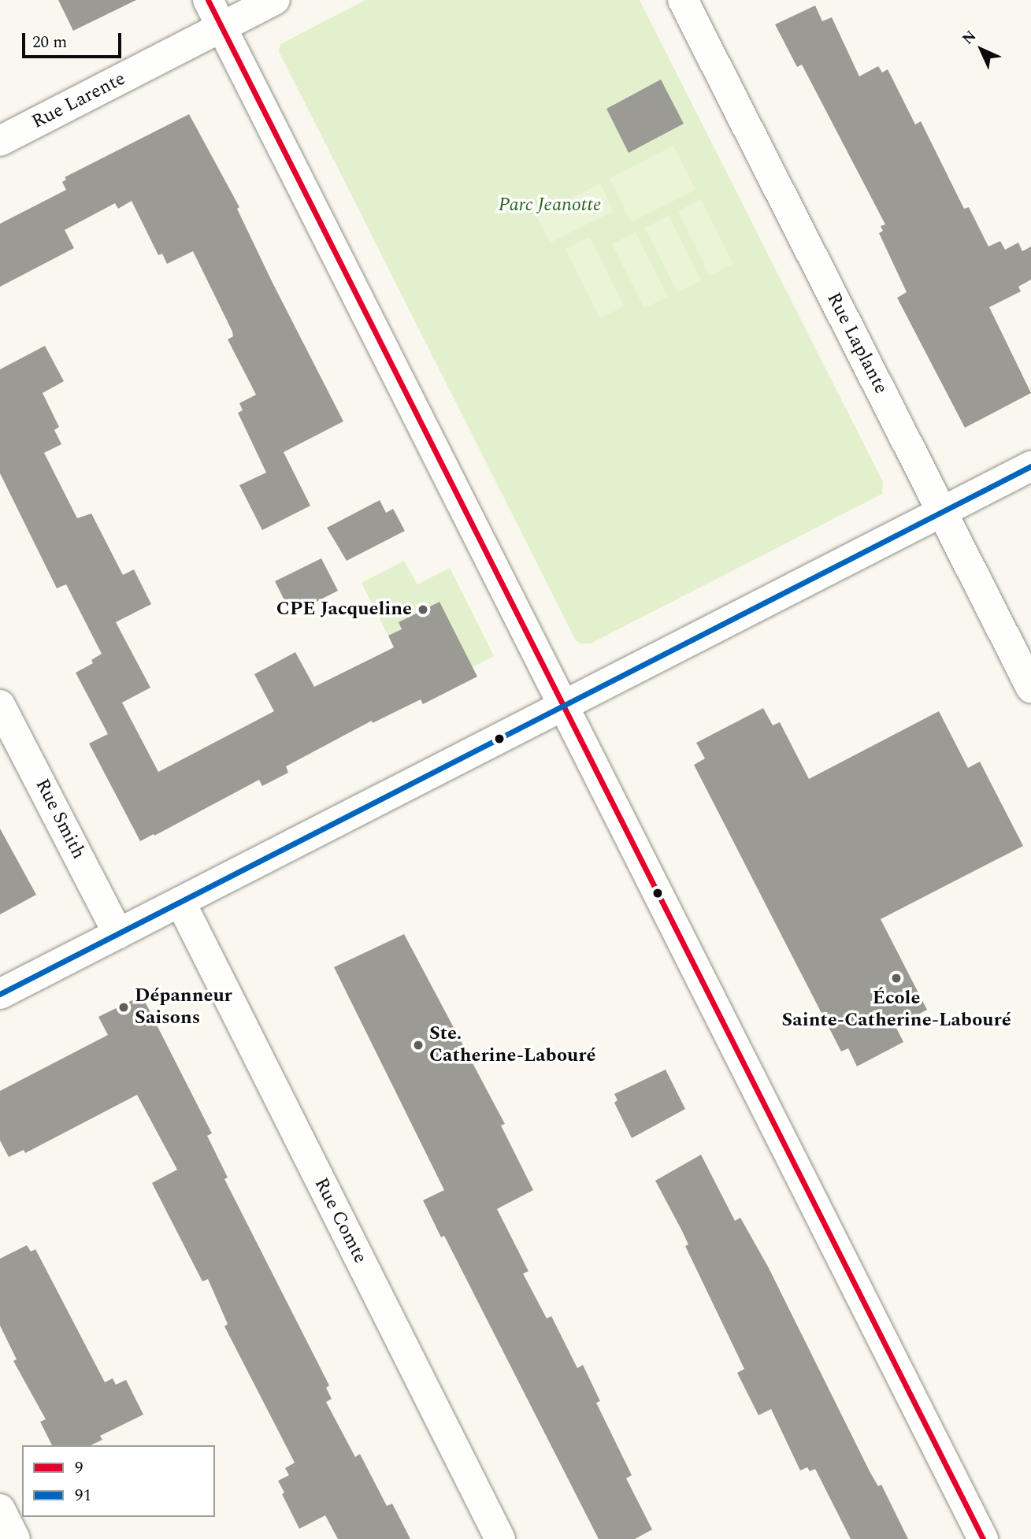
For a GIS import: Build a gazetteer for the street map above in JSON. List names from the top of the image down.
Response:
{
  "streets": {
    "street": [
      "Rue Larente",
      "Rue Laplante",
      "Rue Smith",
      "Rue Comte"
    ]
  },
  "parks": ["Parc Jeanotte"],
  "places": [
    "CPE Jacqueline",
    "École Sainte-Catherine-Labouré",
    "Dépanneur Saisons",
    "Ste. Catherine-Labouré"
  ],
  "lines": ["transit line 9", "transit line 91"],
  "legend": ["9", "91"],
  "scale_bar": "20 m",
  "north": "top left"
}
